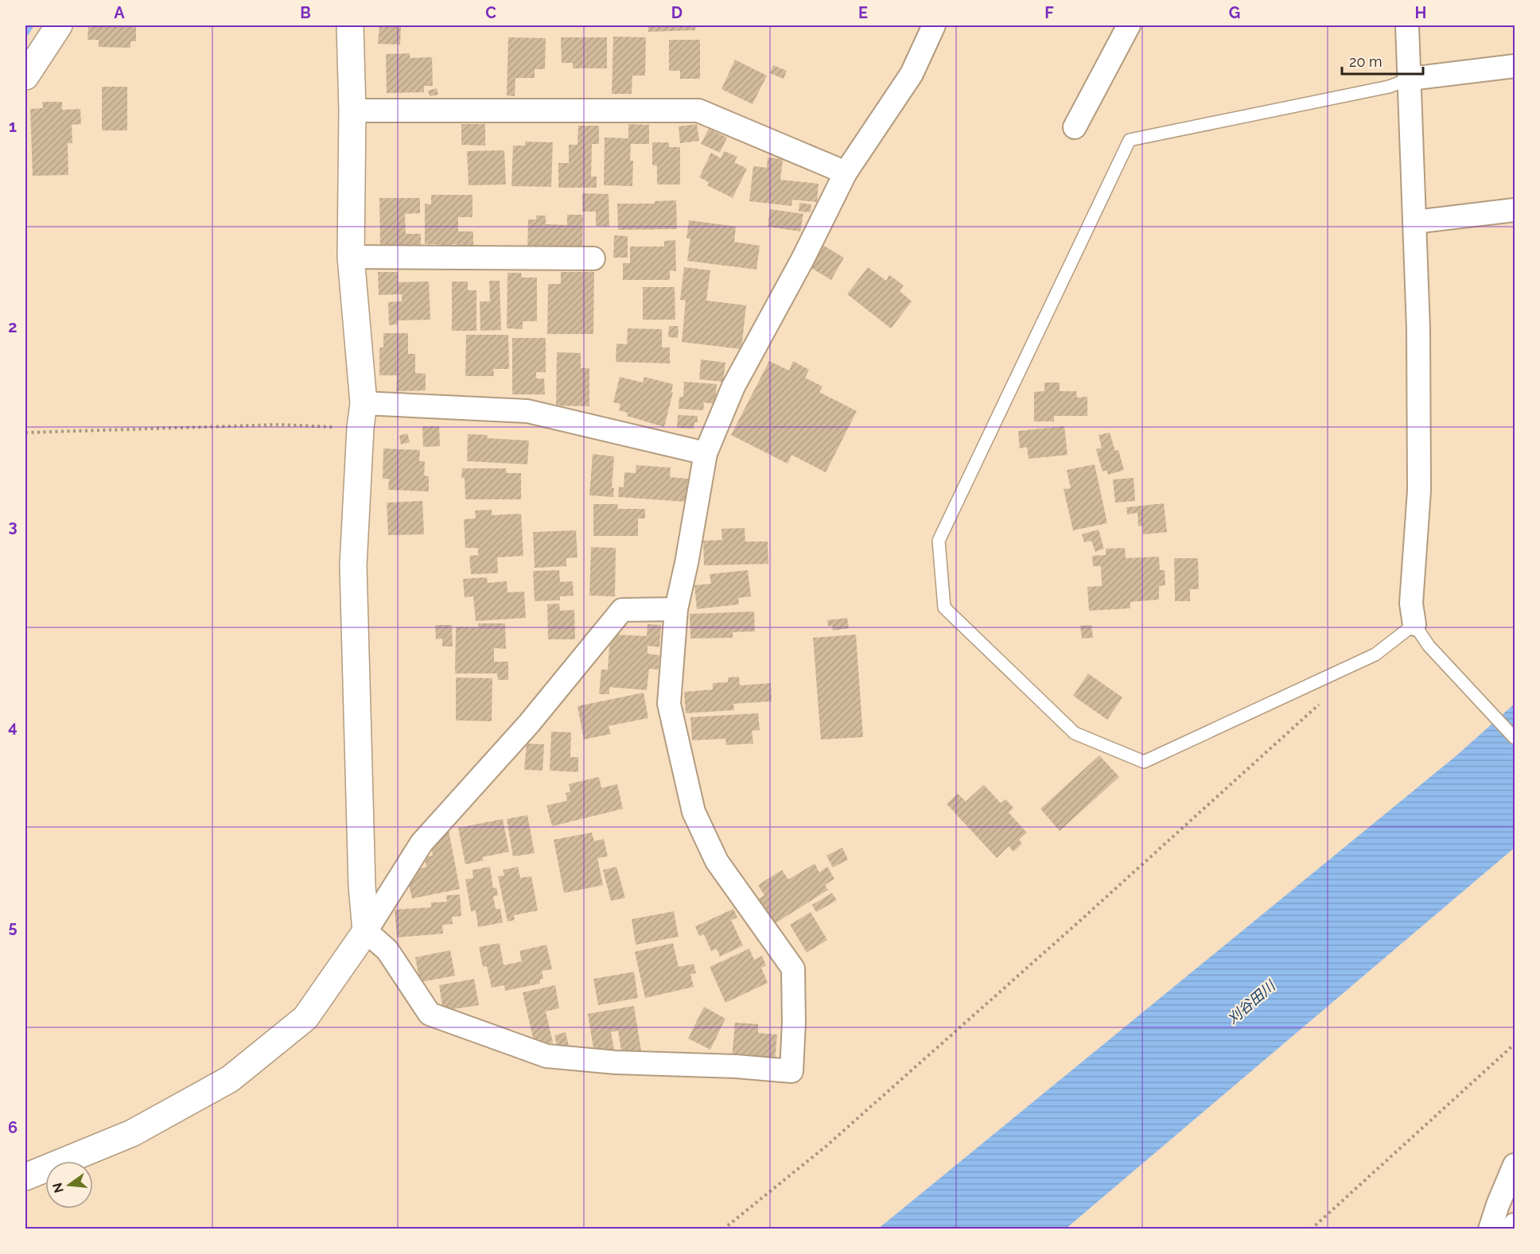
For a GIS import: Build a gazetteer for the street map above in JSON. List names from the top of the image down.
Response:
{
  "water": ["刈谷田川"],
  "scale_bar": "20 m",
  "north": "left",
  "grid": {
    "columns": [
      "A",
      "B",
      "C",
      "D",
      "E",
      "F",
      "G",
      "H"
    ],
    "rows": [
      "1",
      "2",
      "3",
      "4",
      "5",
      "6"
    ]
  }
}
